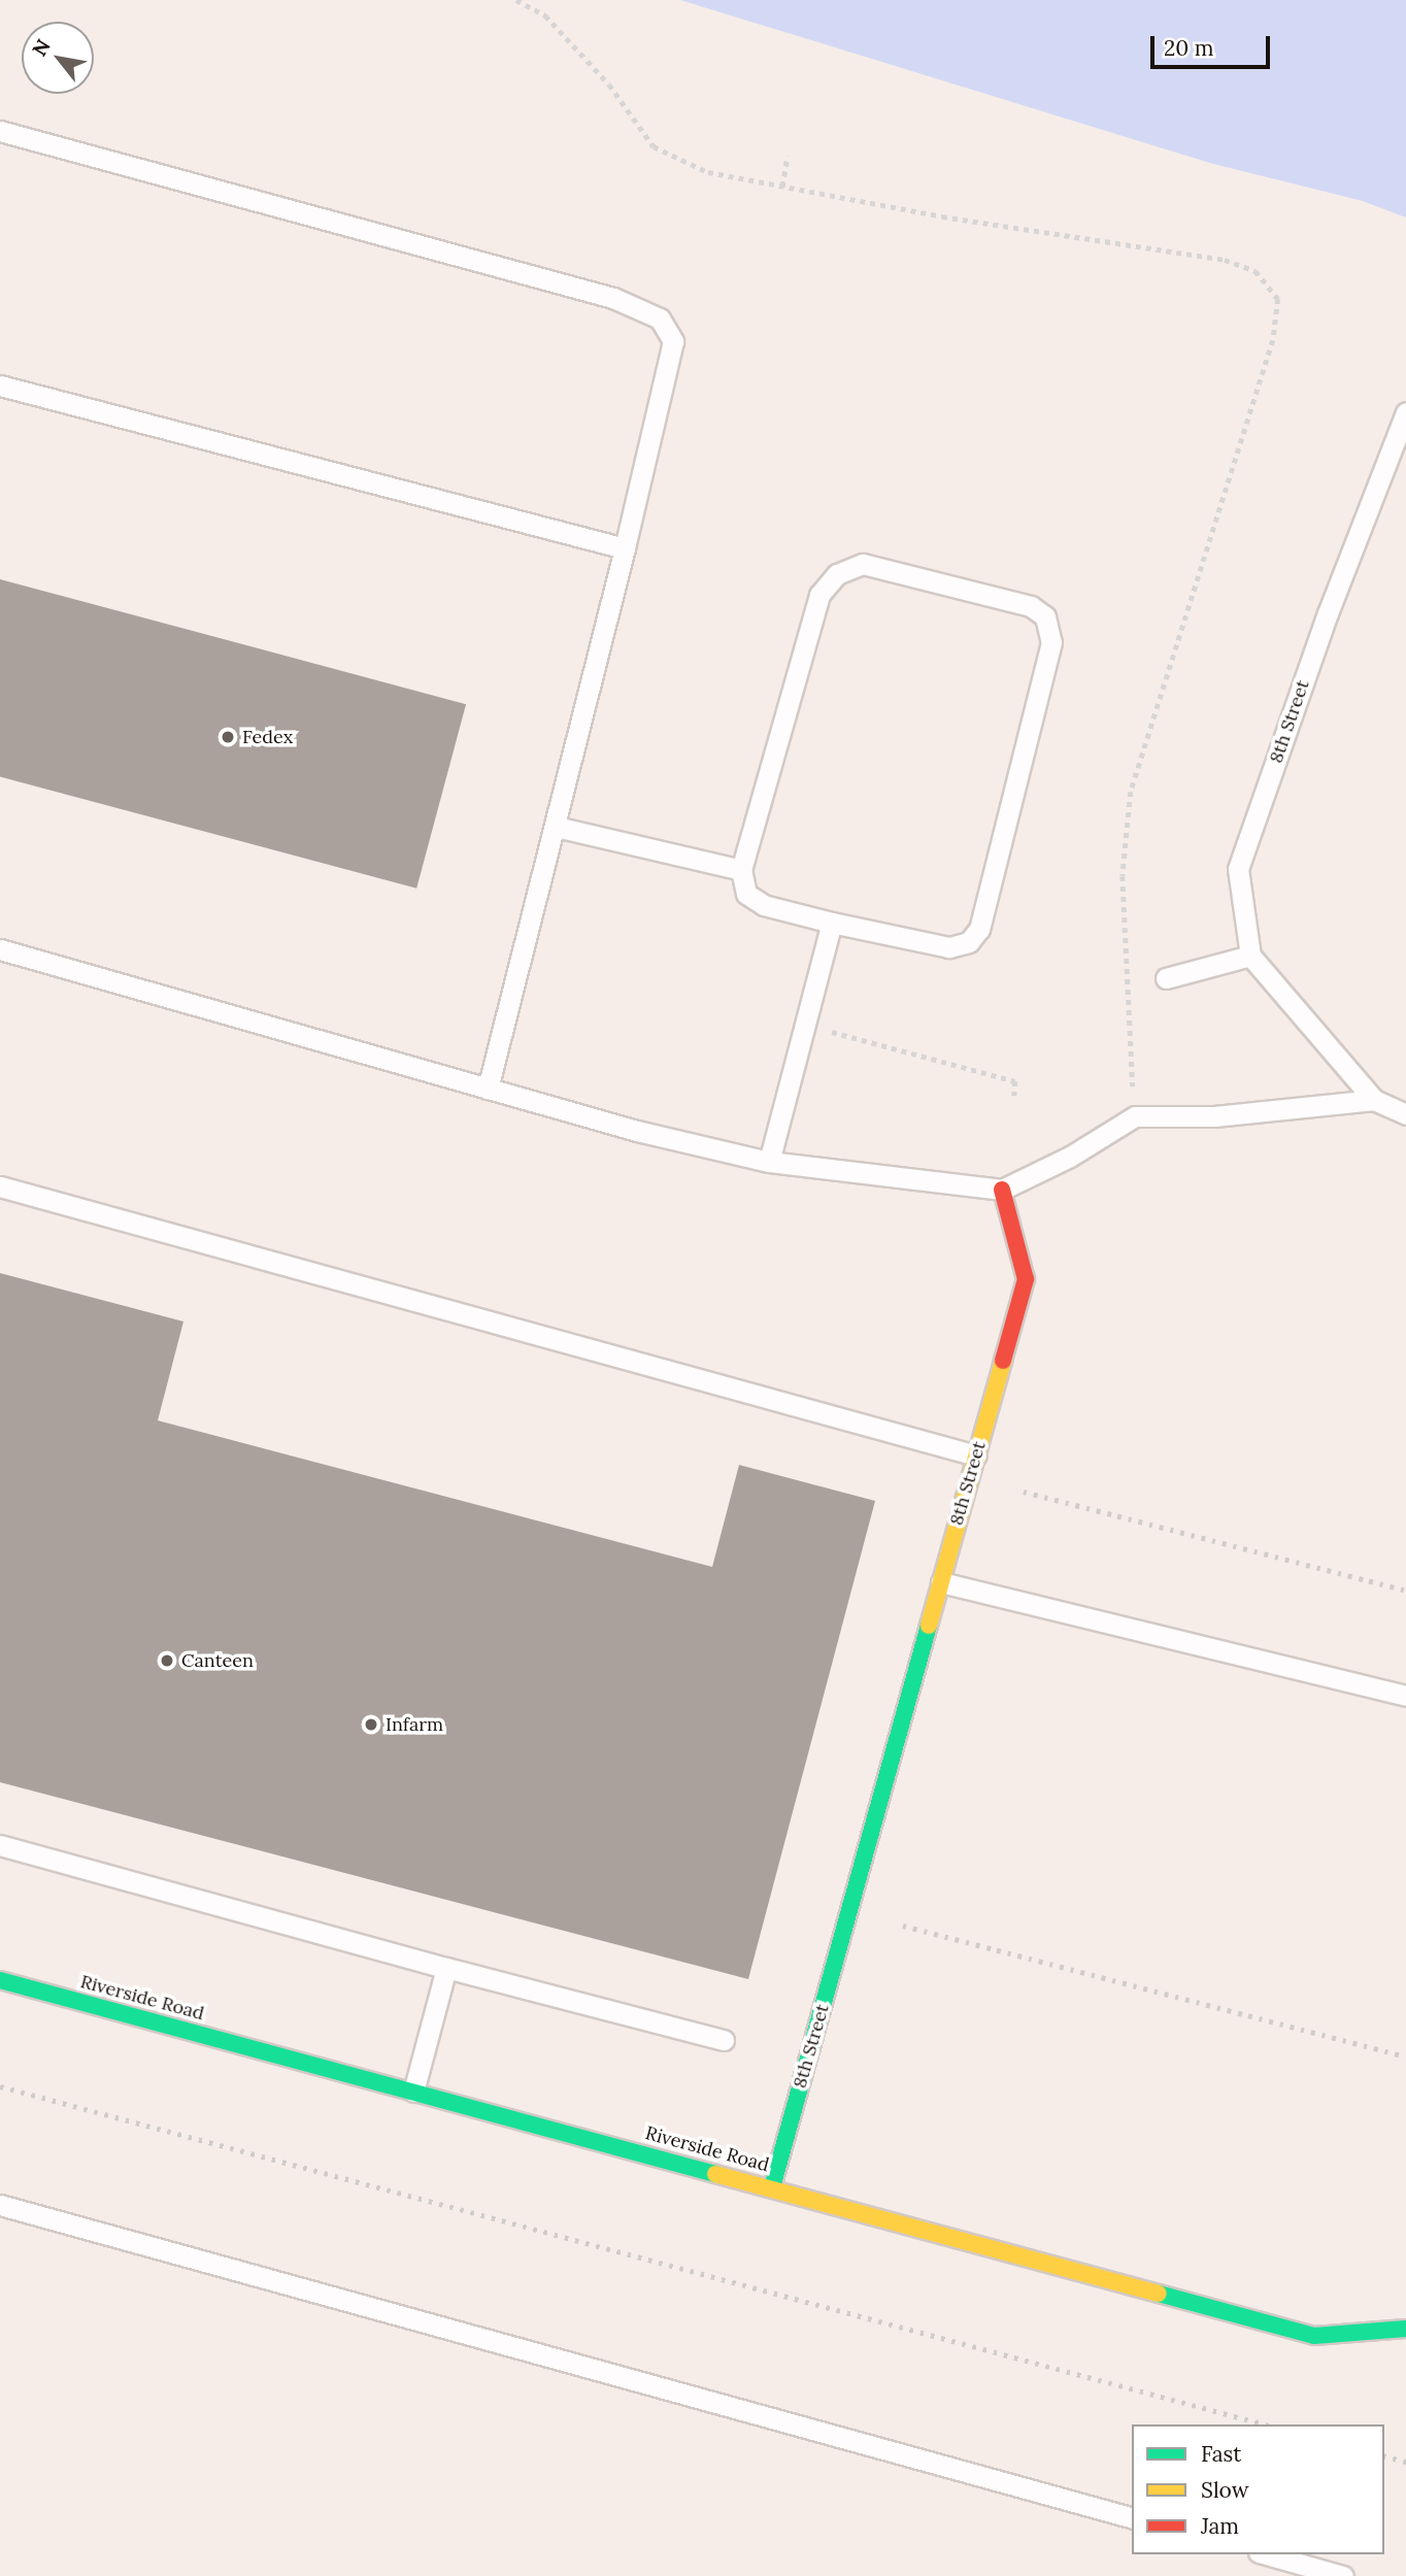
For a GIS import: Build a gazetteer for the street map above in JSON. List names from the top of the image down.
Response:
{
  "streets": {
    "street": ["8th Street", "Riverside Road"]
  },
  "crossings": [
    ["8th Street", "Riverside Road"]
  ],
  "places": ["Fedex", "Canteen", "Infarm"],
  "legend": ["Fast", "Slow", "Jam"],
  "scale_bar": "20 m",
  "north": "top left"
}
